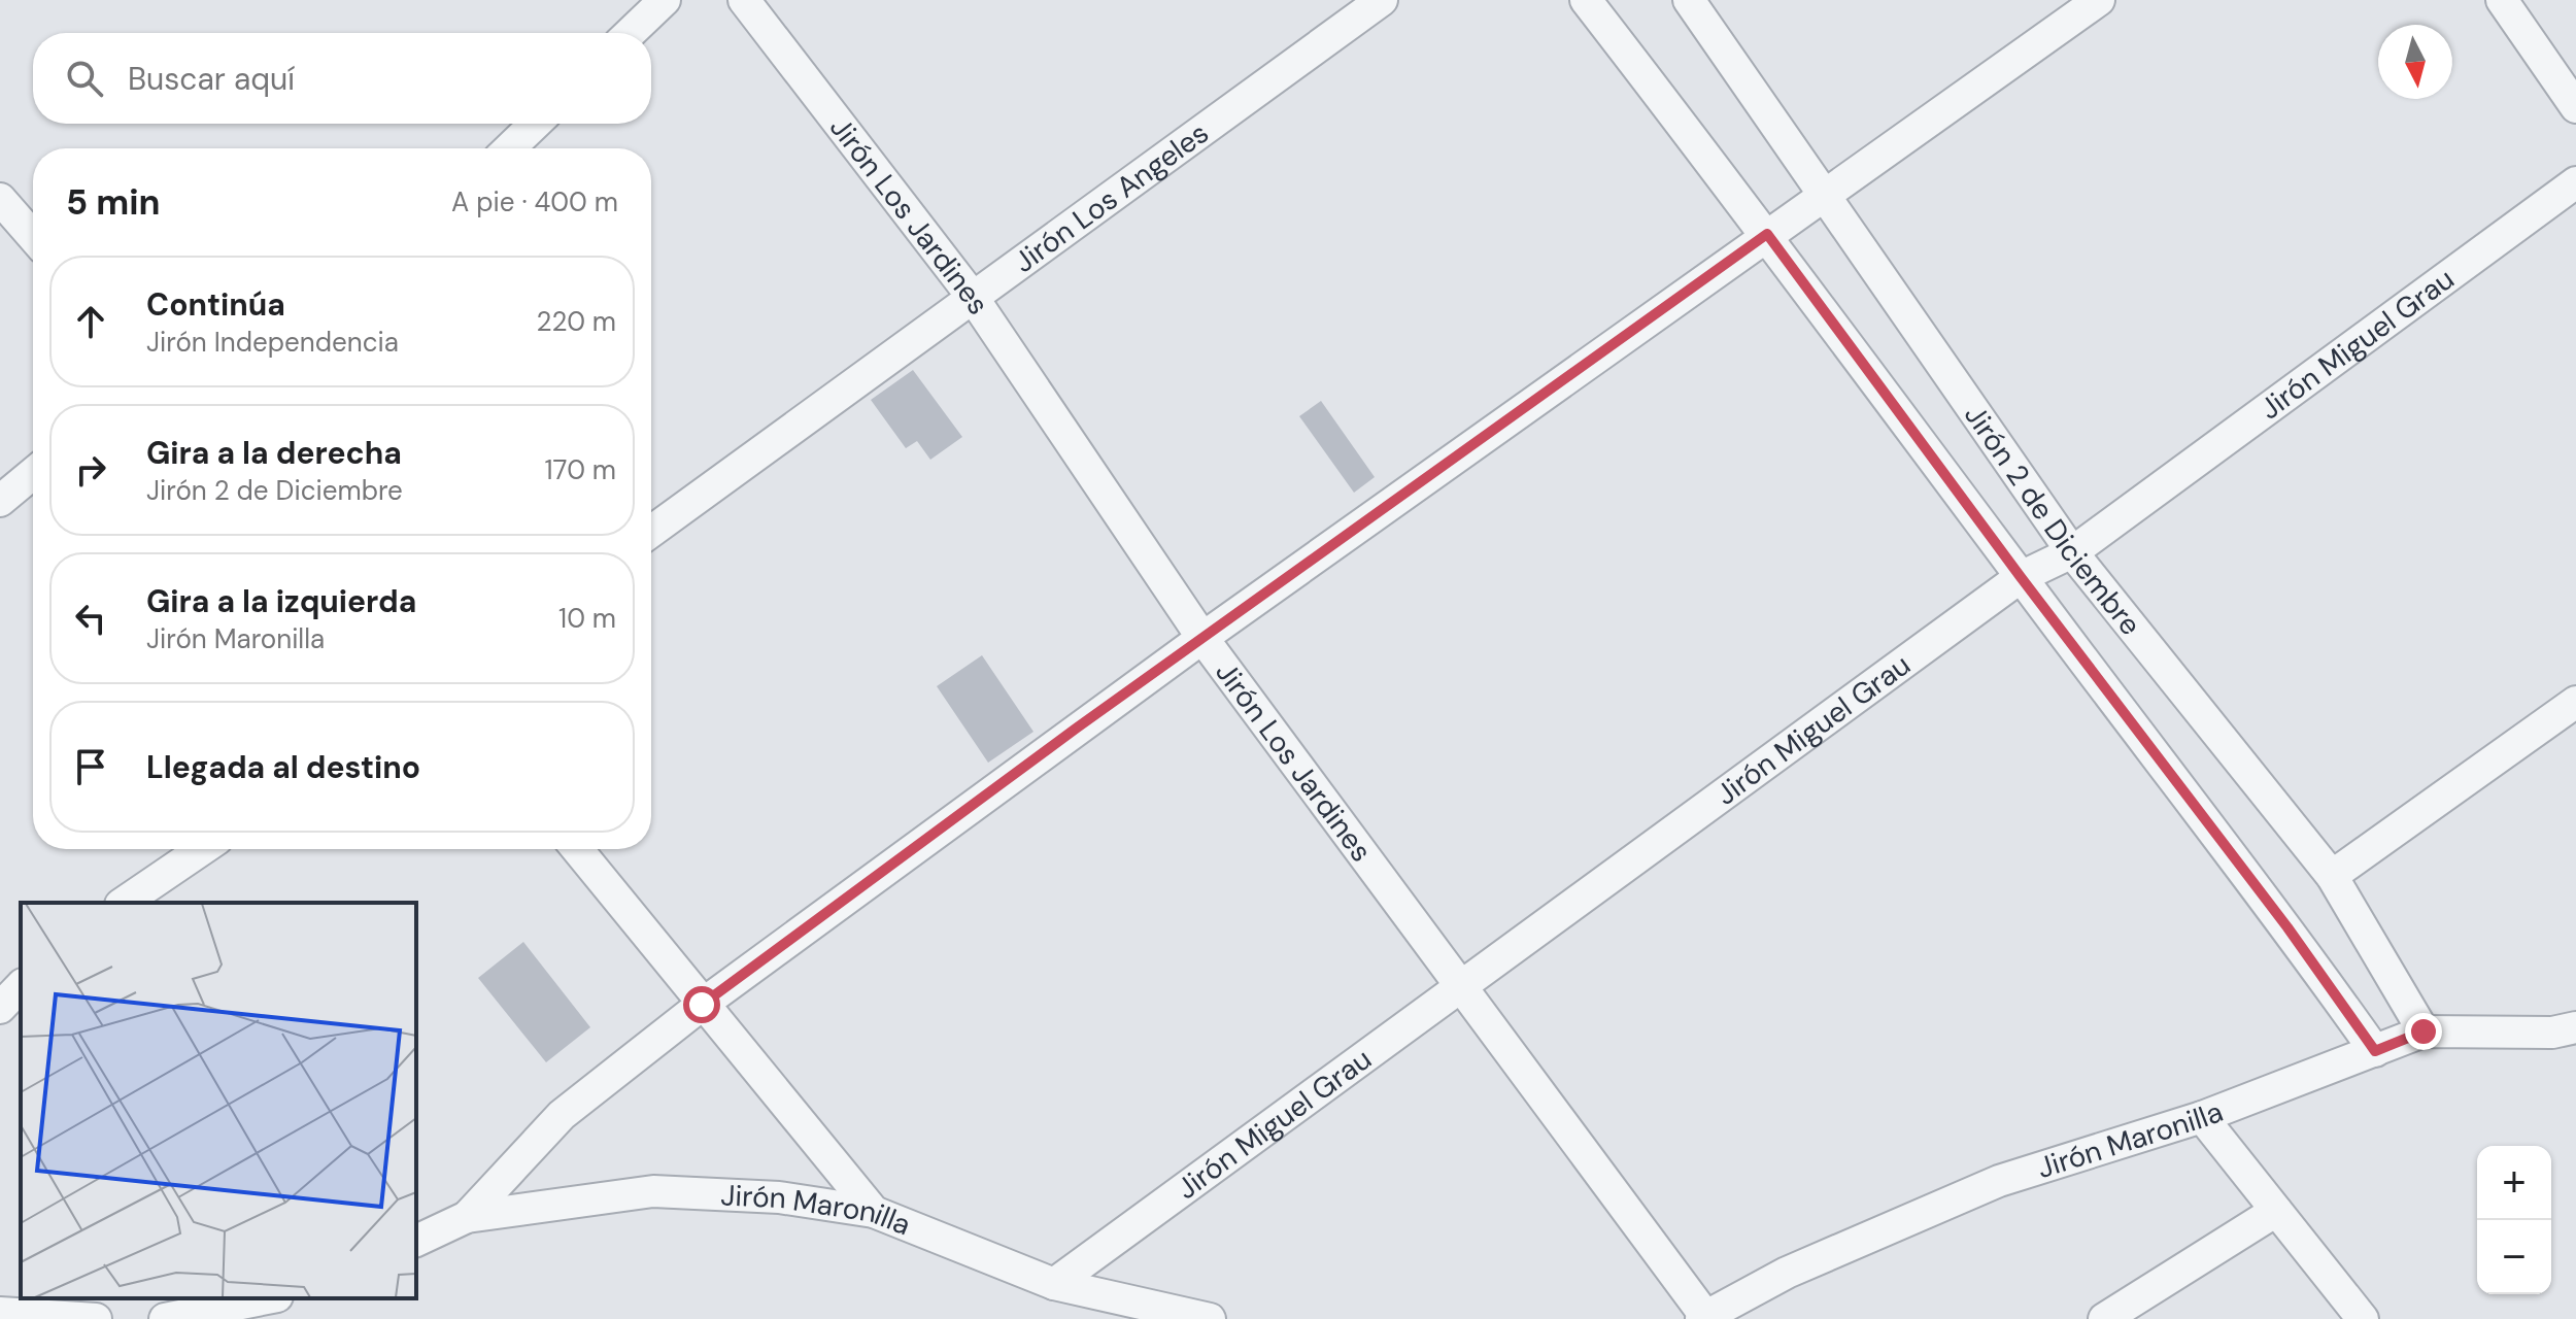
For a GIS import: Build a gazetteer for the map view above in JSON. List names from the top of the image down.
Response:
{
  "streets": {
    "street": [
      "Jirón Los Angeles",
      "Jirón Los Jardines",
      "Jirón Miguel Grau",
      "Jirón 2 de Diciembre",
      "Jirón Maronilla"
    ]
  },
  "crossings": [
    ["Jirón Los Angeles", "Jirón Los Jardines"],
    ["Jirón Los Jardines", "Jirón Miguel Grau"],
    ["Jirón Los Jardines", "Jirón Maronilla"],
    ["Jirón Miguel Grau", "Jirón 2 de Diciembre"],
    ["Jirón Miguel Grau", "Jirón Maronilla"],
    ["Jirón 2 de Diciembre", "Jirón Maronilla"]
  ],
  "north": "bottom",
  "page": {
    "search": "Buscar aquí",
    "heading": ["5 min", "A pie · 400 m"],
    "list": [
      ["Continúa", "Jirón Independencia", "220 m"],
      ["Gira a la derecha", "Jirón 2 de Diciembre", "170 m"],
      ["Gira a la izquierda", "Jirón Maronilla", "10 m"],
      "Llegada al destino"
    ],
    "map_buttons": ["+", "−"]
  }
}
